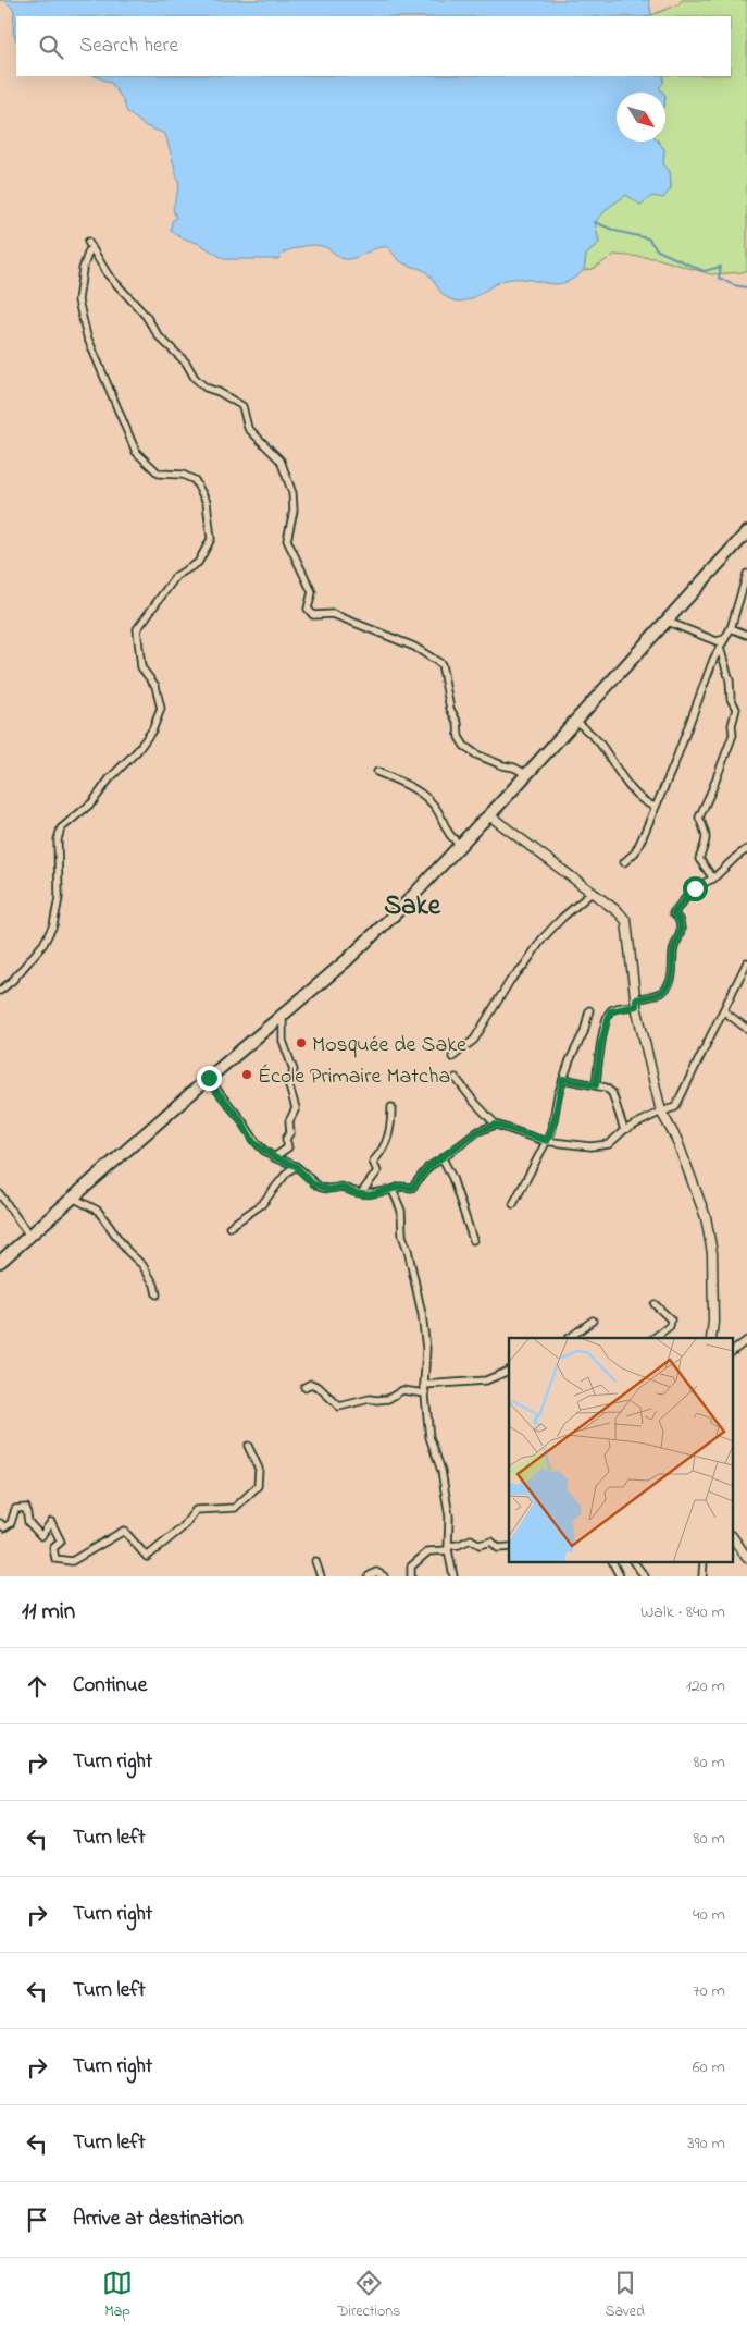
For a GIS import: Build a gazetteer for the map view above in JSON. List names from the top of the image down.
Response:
{
  "districts": ["Sake"],
  "places": ["Mosquée de Sake", "École Primaire Matcha"],
  "north": "bottom right",
  "page": {
    "search": "Search here",
    "heading": ["11 min", "Walk · 840 m"],
    "list": [
      ["Continue", "120 m"],
      ["Turn right", "80 m"],
      ["Turn left", "80 m"],
      ["Turn right", "40 m"],
      ["Turn left", "70 m"],
      ["Turn right", "60 m"],
      ["Turn left", "390 m"],
      "Arrive at destination"
    ],
    "nav": ["Map", "Directions", "Saved"]
  }
}
